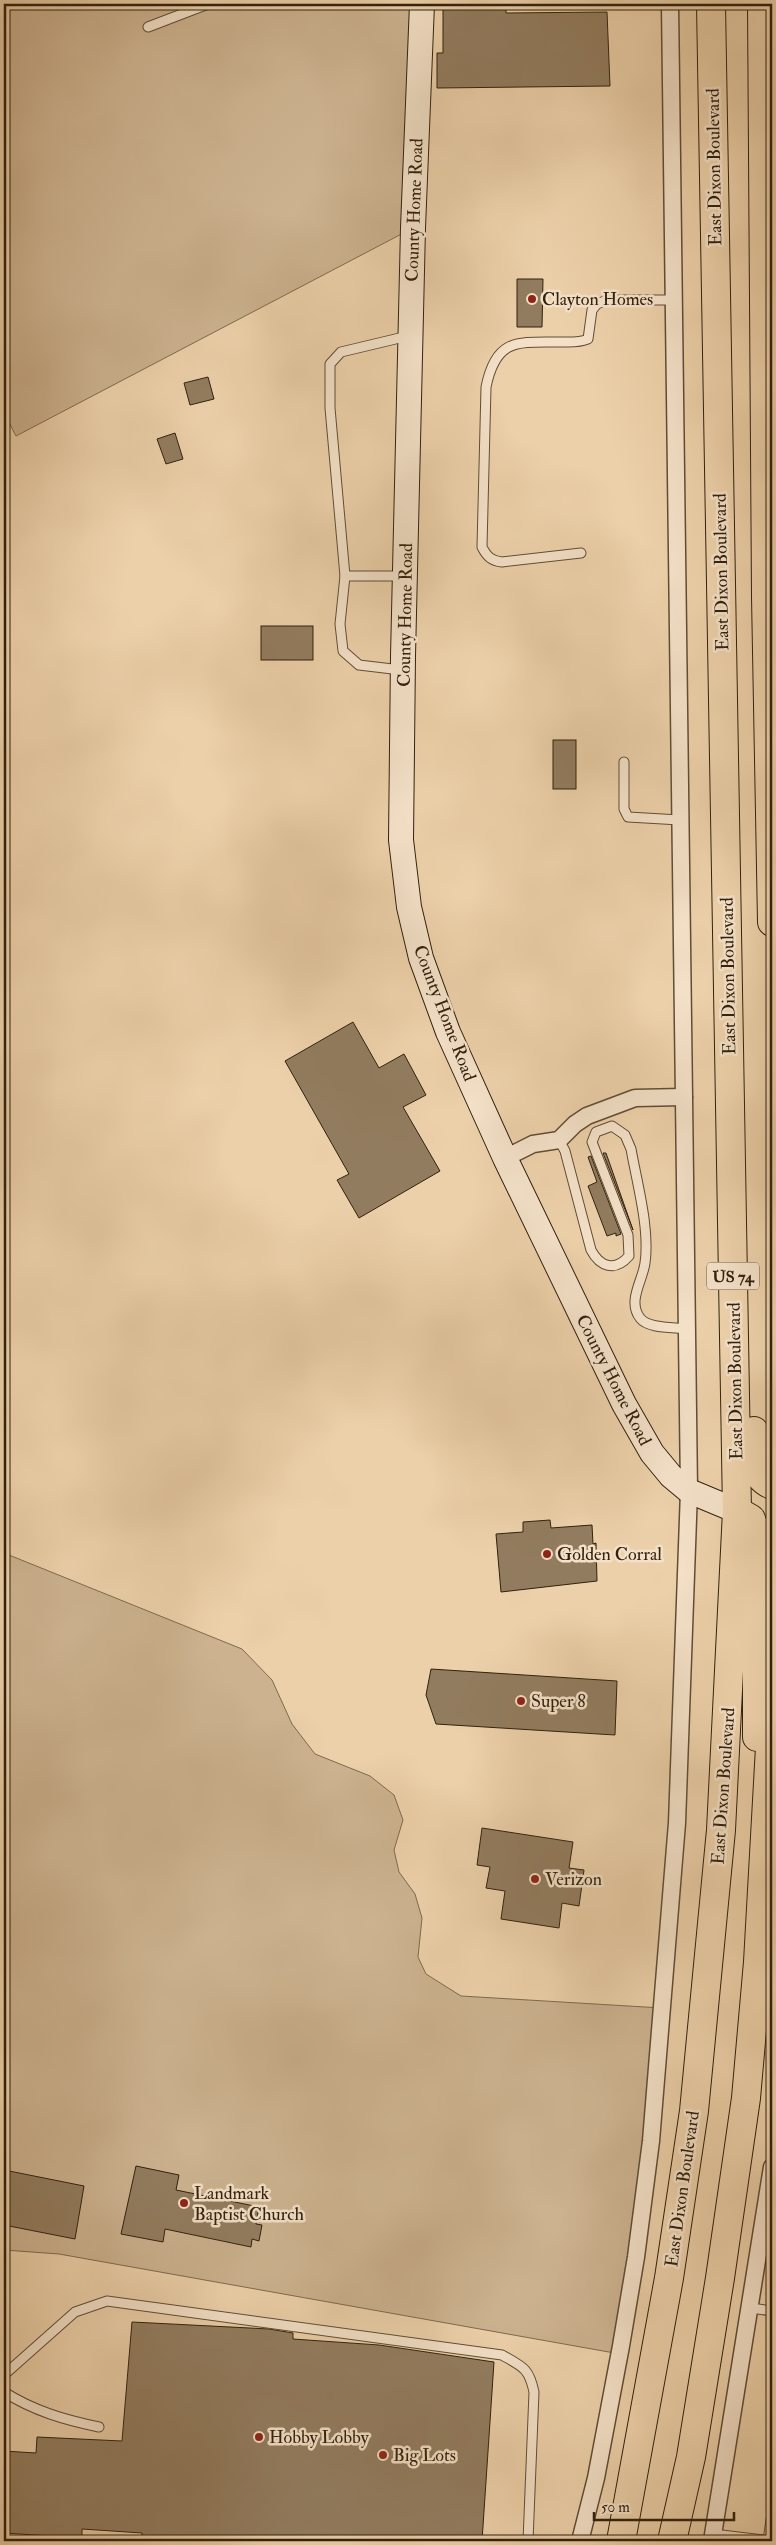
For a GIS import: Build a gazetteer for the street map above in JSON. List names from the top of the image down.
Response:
{
  "streets": {
    "highway": ["East Dixon Boulevard", "County Home Road", "US 74"]
  },
  "crossings": [
    ["East Dixon Boulevard", "County Home Road"]
  ],
  "places": [
    "Clayton Homes",
    "Golden Corral",
    "Super 8",
    "Verizon",
    "Landmark Baptist Church",
    "Hobby Lobby",
    "Big Lots"
  ],
  "scale_bar": "50 m"
}
